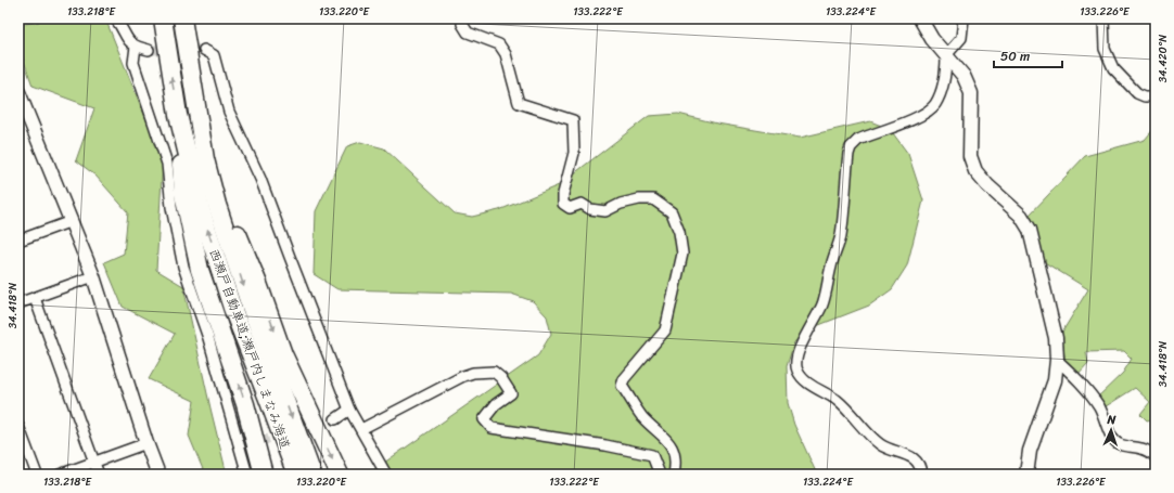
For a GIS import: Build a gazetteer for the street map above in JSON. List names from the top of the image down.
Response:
{
  "streets": {
    "highway": ["西瀬戸自動車道;瀬戸内しまなみ海道"]
  },
  "scale_bar": "50 m",
  "north": "top",
  "coordinates": [
    "133.218°E",
    "133.220°E",
    "133.222°E",
    "133.224°E",
    "133.226°E",
    "34.420°N",
    "34.418°N"
  ]
}
